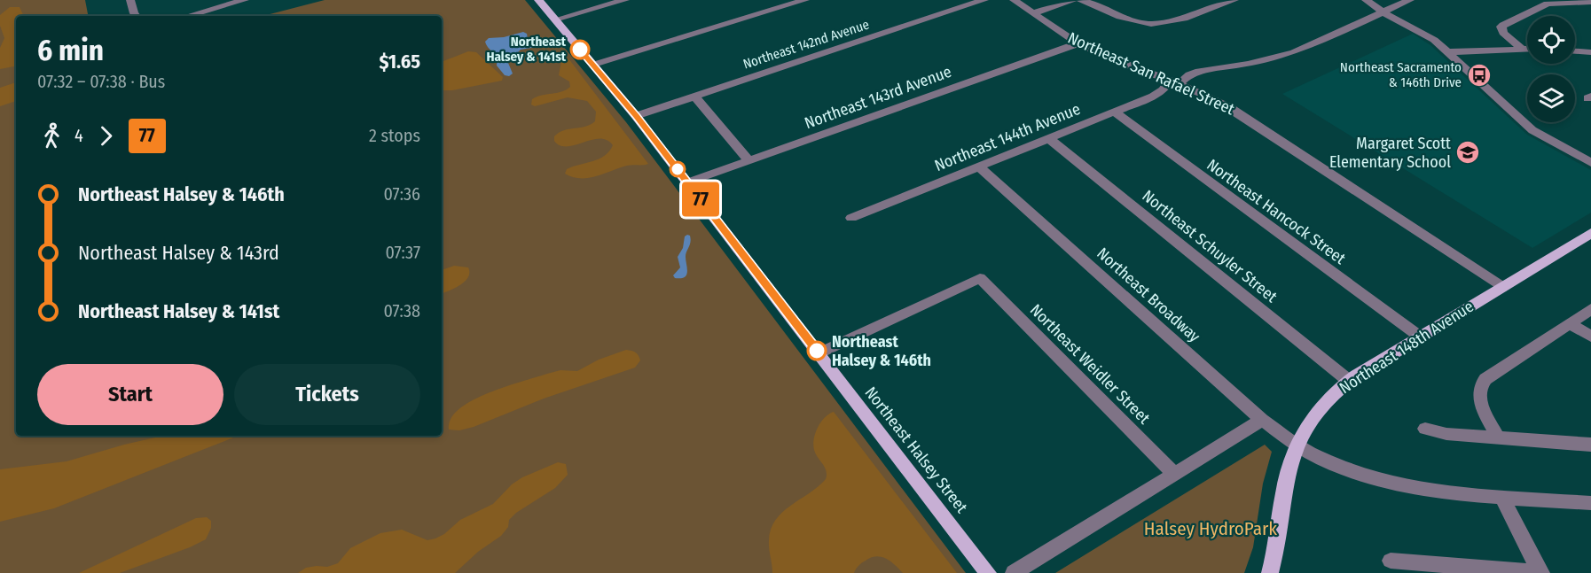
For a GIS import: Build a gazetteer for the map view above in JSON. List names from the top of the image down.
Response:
{
  "streets": {
    "main road": ["Northeast 148th Avenue", "Northeast Halsey Street"],
    "street": [
      "Northeast 142nd Avenue",
      "Northeast San Rafael Street",
      "Northeast 143rd Avenue",
      "Northeast 144th Avenue",
      "Northeast Hancock Street",
      "Northeast Schuyler Street",
      "Northeast Broadway",
      "Northeast Weidler Street"
    ]
  },
  "crossings": [
    ["Northeast 142nd Avenue", "Northeast Halsey Street"],
    ["Northeast San Rafael Street", "Northeast 143rd Avenue"],
    ["Northeast San Rafael Street", "Northeast 144th Avenue"],
    ["Northeast San Rafael Street", "Northeast 148th Avenue"],
    ["Northeast 143rd Avenue", "Northeast Halsey Street"],
    ["Northeast 144th Avenue", "Northeast Hancock Street"],
    ["Northeast 144th Avenue", "Northeast Schuyler Street"],
    ["Northeast 144th Avenue", "Northeast Broadway"],
    ["Northeast Hancock Street", "Northeast 148th Avenue"],
    ["Northeast Schuyler Street", "Northeast 148th Avenue"],
    ["Northeast Broadway", "Northeast 148th Avenue"],
    ["Northeast Weidler Street", "Northeast Halsey Street"]
  ],
  "parks": ["Halsey HydroPark"],
  "places": {
    "other": ["Northeast Halsey & 141st", "Northeast Halsey & 146th"],
    "bus stop": ["Northeast Sacramento & 146th Drive"],
    "school or university": ["Margaret Scott Elementary School"]
  },
  "lines": ["bus line 77"],
  "page": {
    "on_map": "77",
    "heading": ["6 min", "07:32 – 07:38 · Bus", "$1.65"],
    "legs": ["4", "77", "2 stops"],
    "list": [
      {
        "name": "Northeast Halsey & 146th",
        "value": "07:36"
      },
      {
        "name": "Northeast Halsey & 143rd",
        "value": "07:37"
      },
      {
        "name": "Northeast Halsey & 141st",
        "value": "07:38"
      }
    ],
    "buttons": ["Start", "Tickets"]
  }
}
